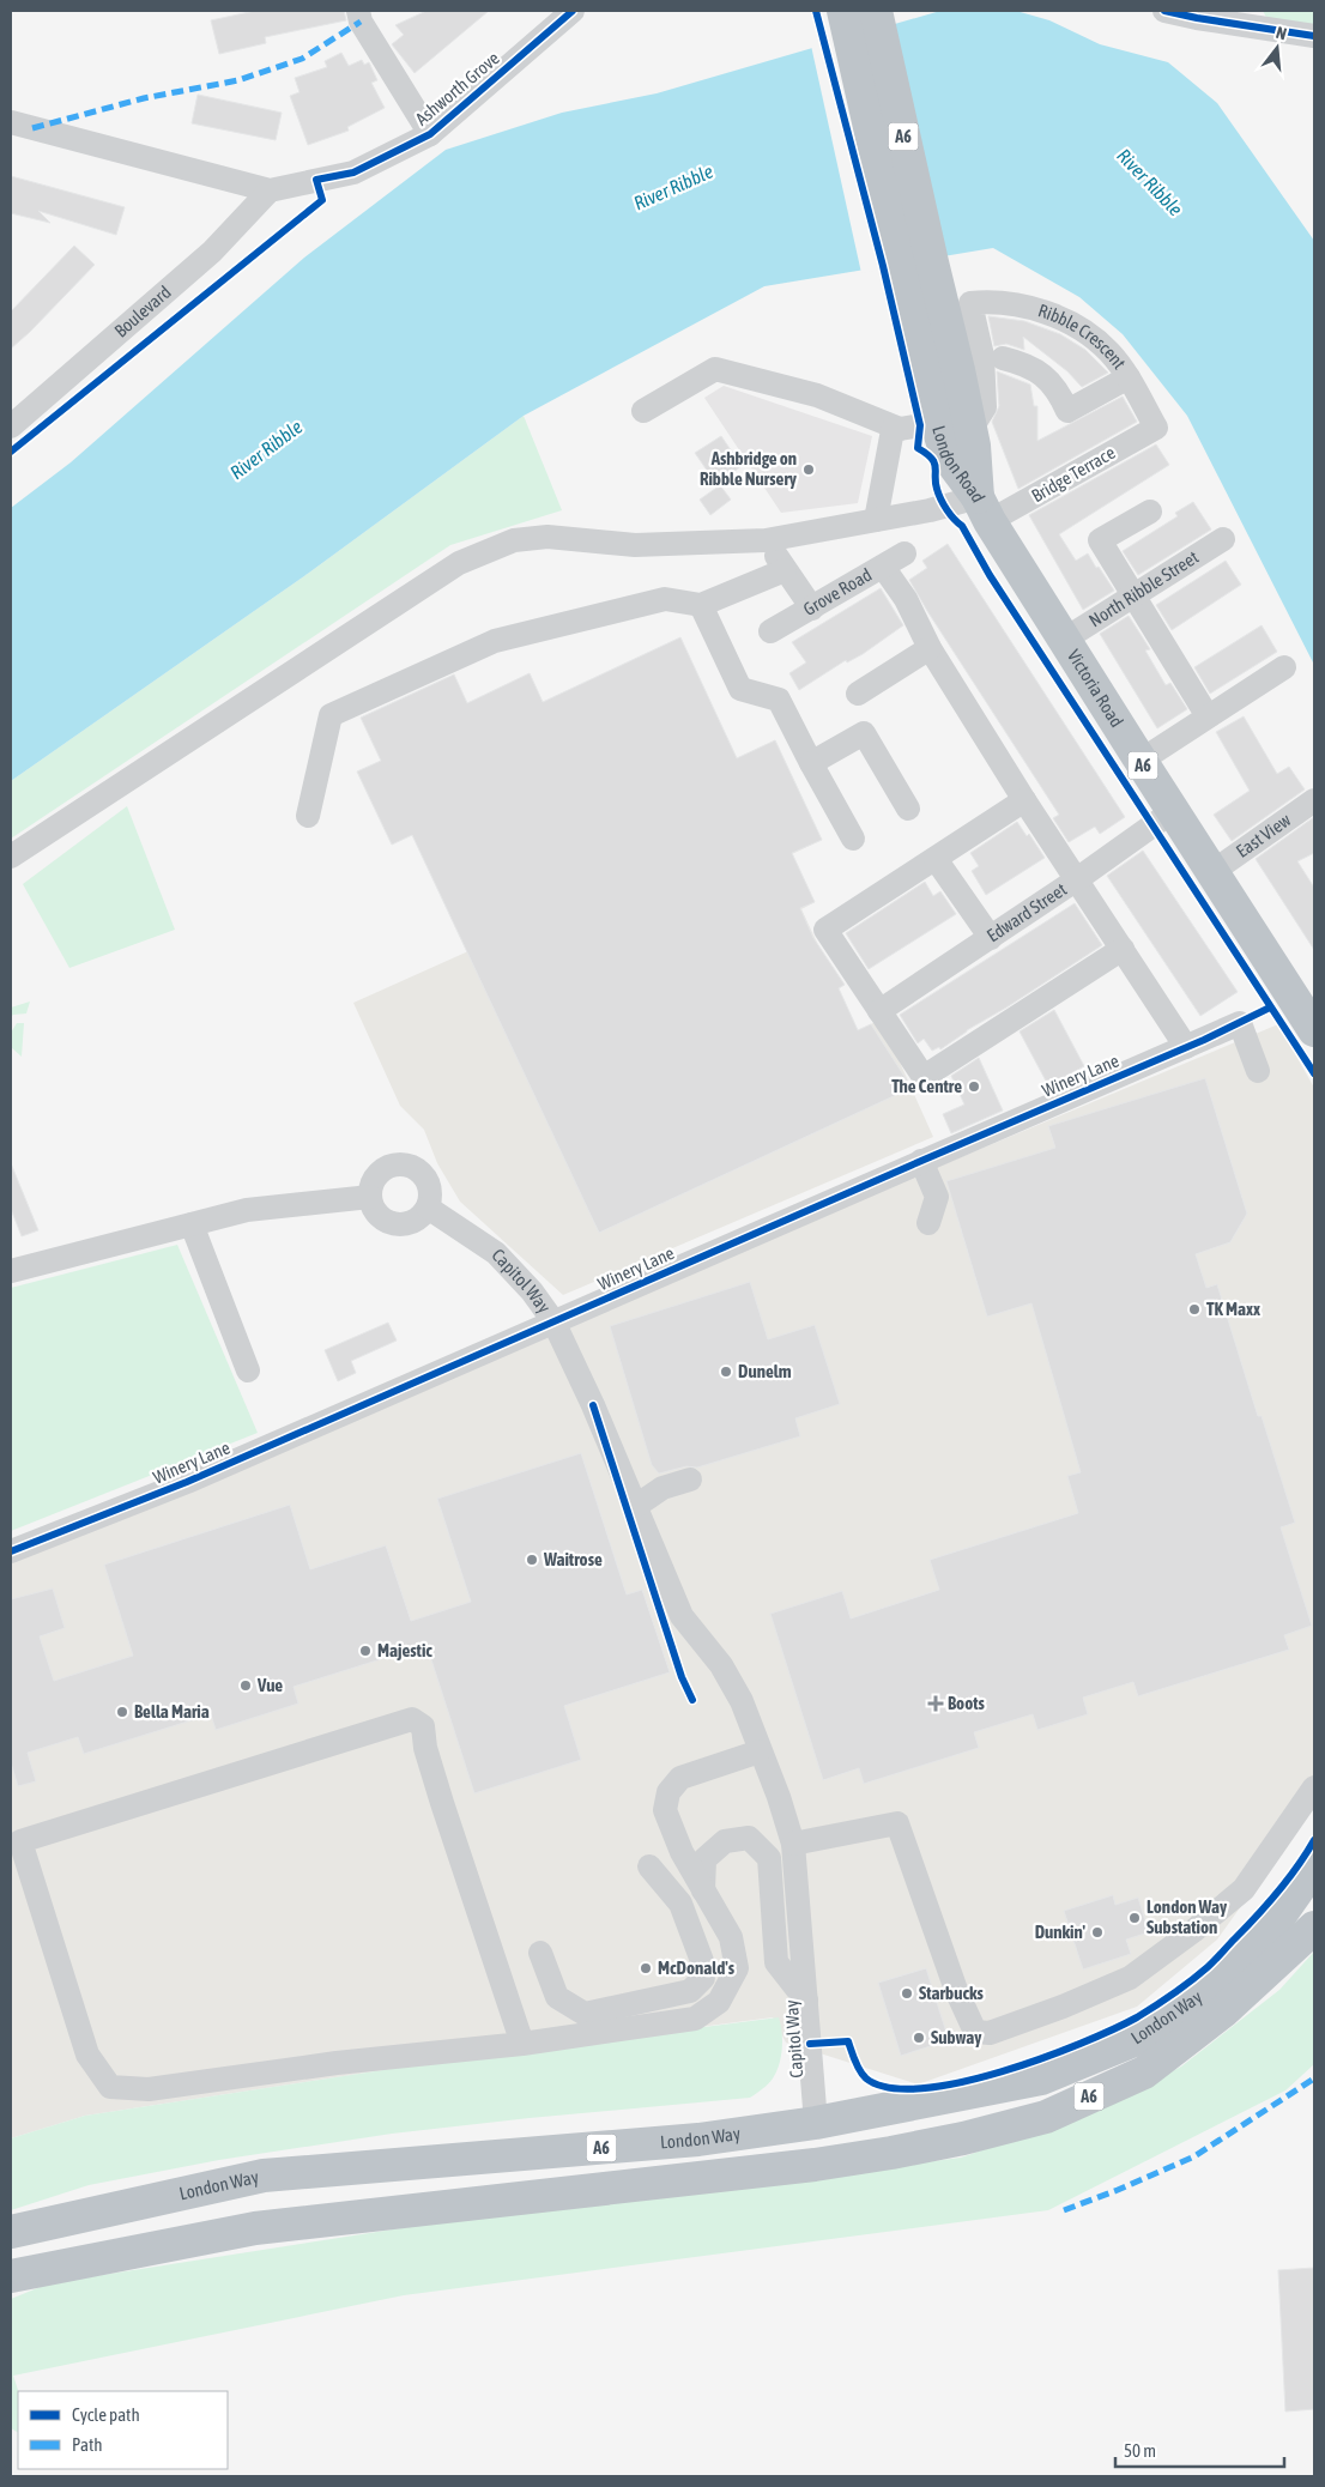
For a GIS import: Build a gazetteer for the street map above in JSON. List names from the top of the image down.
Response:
{
  "streets": {
    "highway": [
      "A6",
      "London Road",
      "Victoria Road",
      "London Way"
    ],
    "street": [
      "Ashworth Grove",
      "Boulevard",
      "Ribble Crescent",
      "Bridge Terrace",
      "North Ribble Street",
      "Grove Road",
      "East View",
      "Edward Street",
      "Winery Lane",
      "Capitol Way"
    ]
  },
  "crossings": [
    ["Ashworth Grove", "Boulevard"],
    ["A6", "London Road"],
    ["Ribble Crescent", "London Road"],
    ["Ribble Crescent", "Bridge Terrace"],
    ["London Road", "Bridge Terrace"],
    ["London Road", "Victoria Road"],
    ["Bridge Terrace", "Victoria Road"],
    ["North Ribble Street", "Victoria Road"],
    ["Victoria Road", "East View"],
    ["Victoria Road", "Edward Street"],
    ["Winery Lane", "Capitol Way"],
    ["Capitol Way", "London Way"]
  ],
  "water": ["River Ribble"],
  "places": {
    "other": [
      "Ashbridge on Ribble Nursery",
      "The Centre",
      "TK Maxx",
      "Dunelm",
      "Waitrose",
      "Majestic",
      "Vue",
      "Bella Maria",
      "London Way Substation",
      "Dunkin'",
      "McDonald's",
      "Starbucks",
      "Subway"
    ],
    "health": ["Boots"]
  },
  "legend": ["Cycle path", "Path"],
  "scale_bar": "50 m",
  "north": "top"
}
